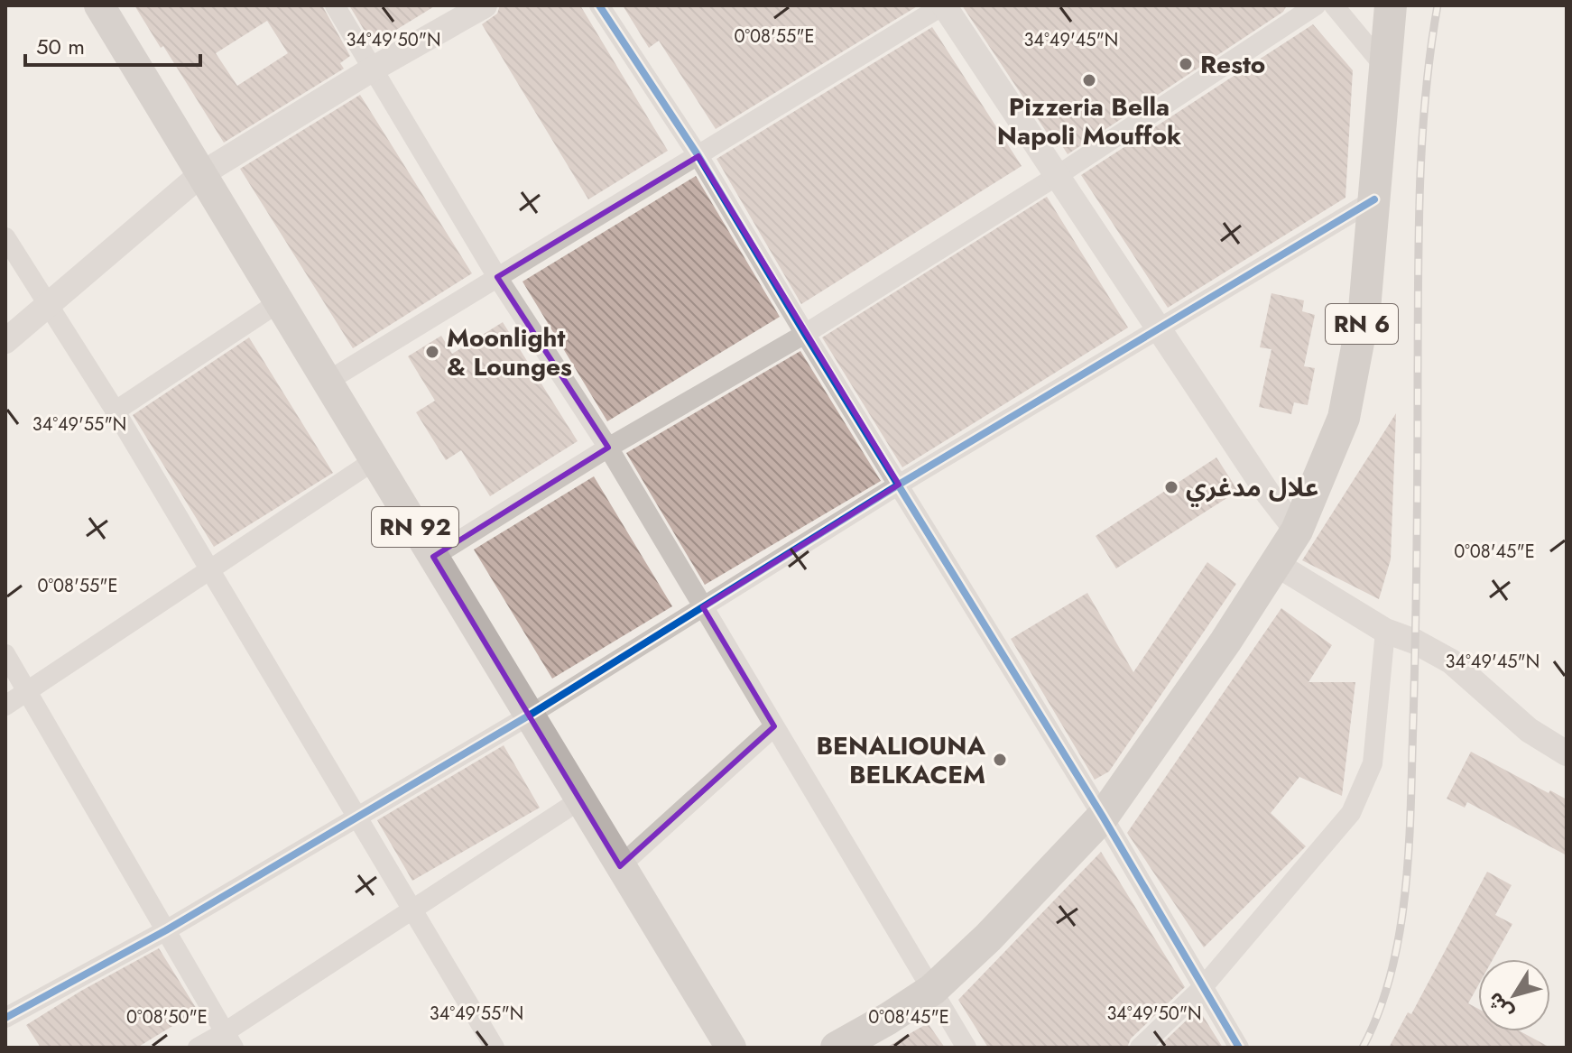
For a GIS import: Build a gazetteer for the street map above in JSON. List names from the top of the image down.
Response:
{
  "streets": {
    "highway": ["RN 6"],
    "main road": ["RN 92"]
  },
  "places": [
    "Resto",
    "Pizzeria Bella Napoli Mouffok",
    "Moonlight & Lounges",
    "علال مدغري",
    "BENALIOUNA BELKACEM"
  ],
  "scale_bar": "50 m",
  "north": "bottom left",
  "coordinates": [
    "0°08'55\"E",
    "34°49'50\"N",
    "34°49'45\"N",
    "34°49'55\"N",
    "0°08'45\"E",
    "0°08'50\"E"
  ]
}
